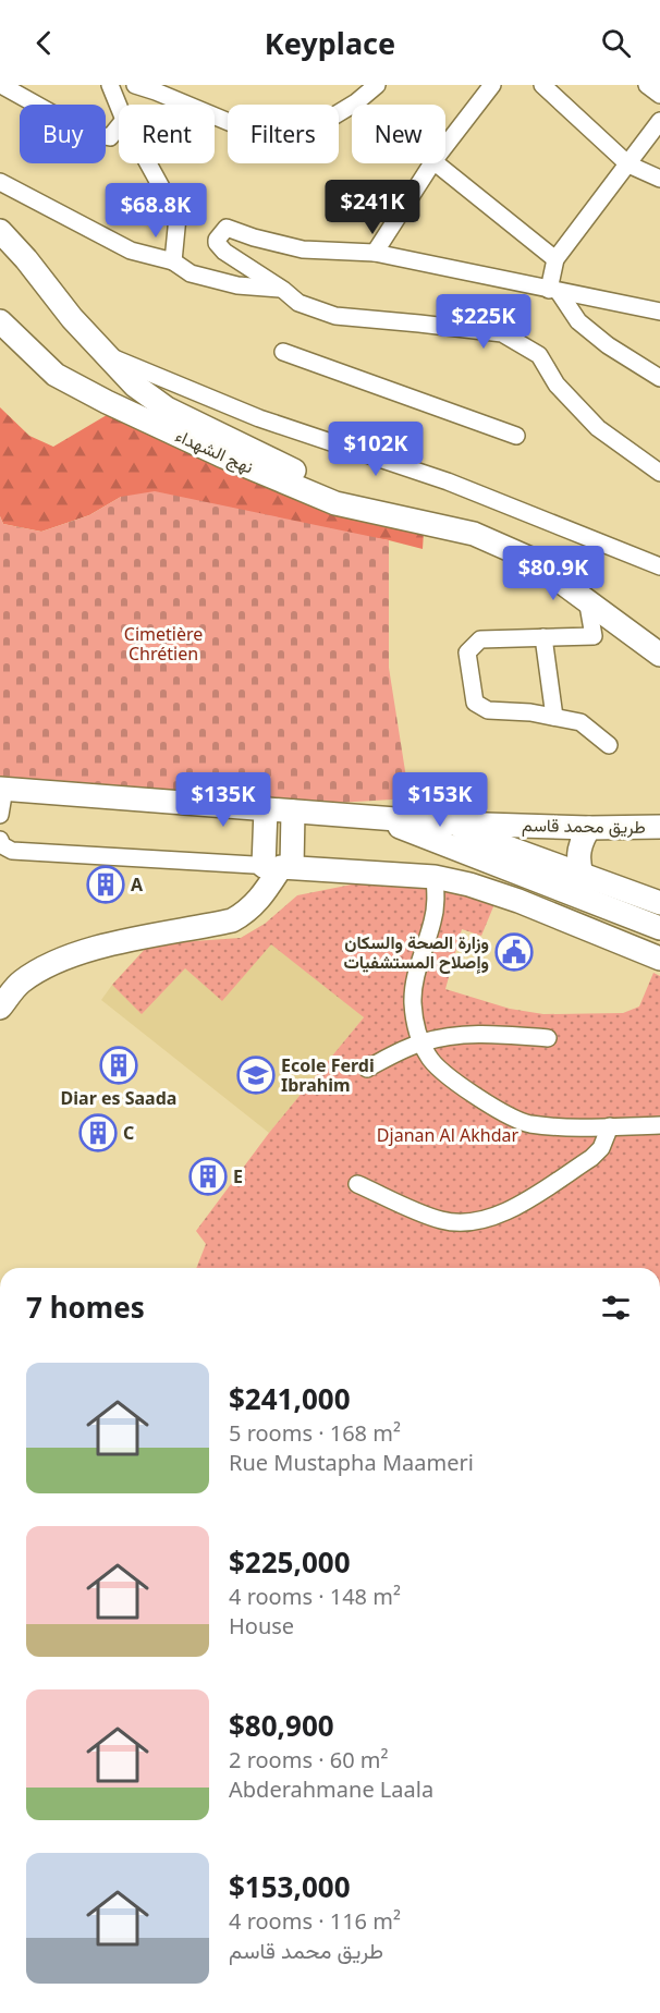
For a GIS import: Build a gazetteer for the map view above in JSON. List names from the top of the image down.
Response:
{
  "streets": {
    "street": ["نهج الشهداء", "طريق محمد قاسم"]
  },
  "parks": ["Cimetière Chrétien", "Djanan Al Akhdar"],
  "places": {
    "building": [
      "A",
      "Diar es Saada",
      "C",
      "E"
    ],
    "public building": ["وزارة الصحة والسكان وإصلاح المستشفيات"],
    "school or university": ["Ecole Ferdi Ibrahim"]
  },
  "page": {
    "header": "Keyplace",
    "chip": [
      "Buy",
      "Rent",
      "Filters",
      "New"
    ],
    "price": [
      "$241K",
      "$68.8K",
      "$225K",
      "$102K",
      "$80.9K",
      "$135K",
      "$153K"
    ],
    "heading": "7 homes",
    "list": [
      {
        "name": "$241,000",
        "note": "5 rooms · 168 m² · Rue Mustapha Maameri"
      },
      {
        "name": "$225,000",
        "note": "4 rooms · 148 m² · House"
      },
      {
        "name": "$80,900",
        "note": "2 rooms · 60 m² · Abderahmane Laala"
      },
      {
        "name": "$153,000",
        "note": "4 rooms · 116 m² · طريق محمد قاسم"
      }
    ]
  }
}
